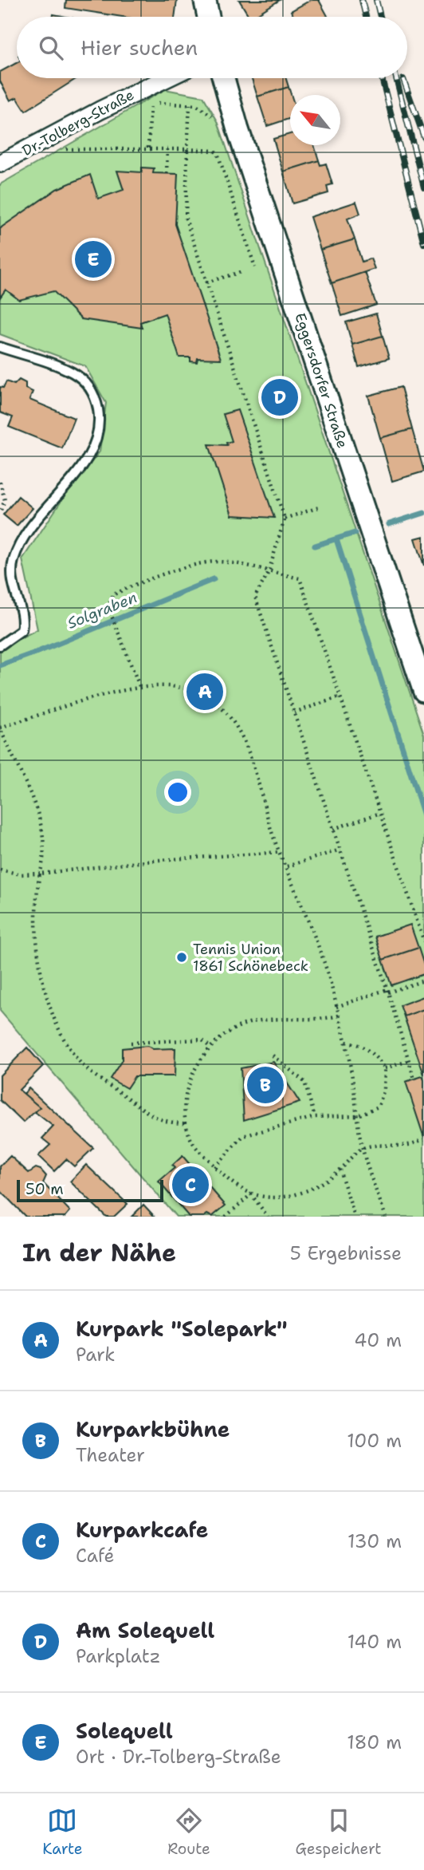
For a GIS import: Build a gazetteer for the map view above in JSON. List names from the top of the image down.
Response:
{
  "streets": {
    "street": ["Dr.-Tolberg-Straße", "Eggersdorfer Straße"]
  },
  "water": ["Solgraben"],
  "places": ["Tennis Union 1861 Schönebeck"],
  "scale_bar": "50 m",
  "north": "top left",
  "page": {
    "search": "Hier suchen",
    "pins": [
      "E",
      "D",
      "A",
      "B",
      "C"
    ],
    "scale": "50 m",
    "heading": ["In der Nähe", "5 Ergebnisse"],
    "list": [
      {
        "mark": "A",
        "name": "Kurpark \"Solepark\"",
        "note": "Park",
        "value": "40 m"
      },
      {
        "mark": "B",
        "name": "Kurparkbühne",
        "note": "Theater",
        "value": "100 m"
      },
      {
        "mark": "C",
        "name": "Kurparkcafe",
        "note": "Café",
        "value": "130 m"
      },
      {
        "mark": "D",
        "name": "Am Solequell",
        "note": "Parkplatz",
        "value": "140 m"
      },
      {
        "mark": "E",
        "name": "Solequell",
        "note": "Ort · Dr.-Tolberg-Straße",
        "value": "180 m"
      }
    ],
    "nav": ["Karte", "Route", "Gespeichert"]
  }
}
